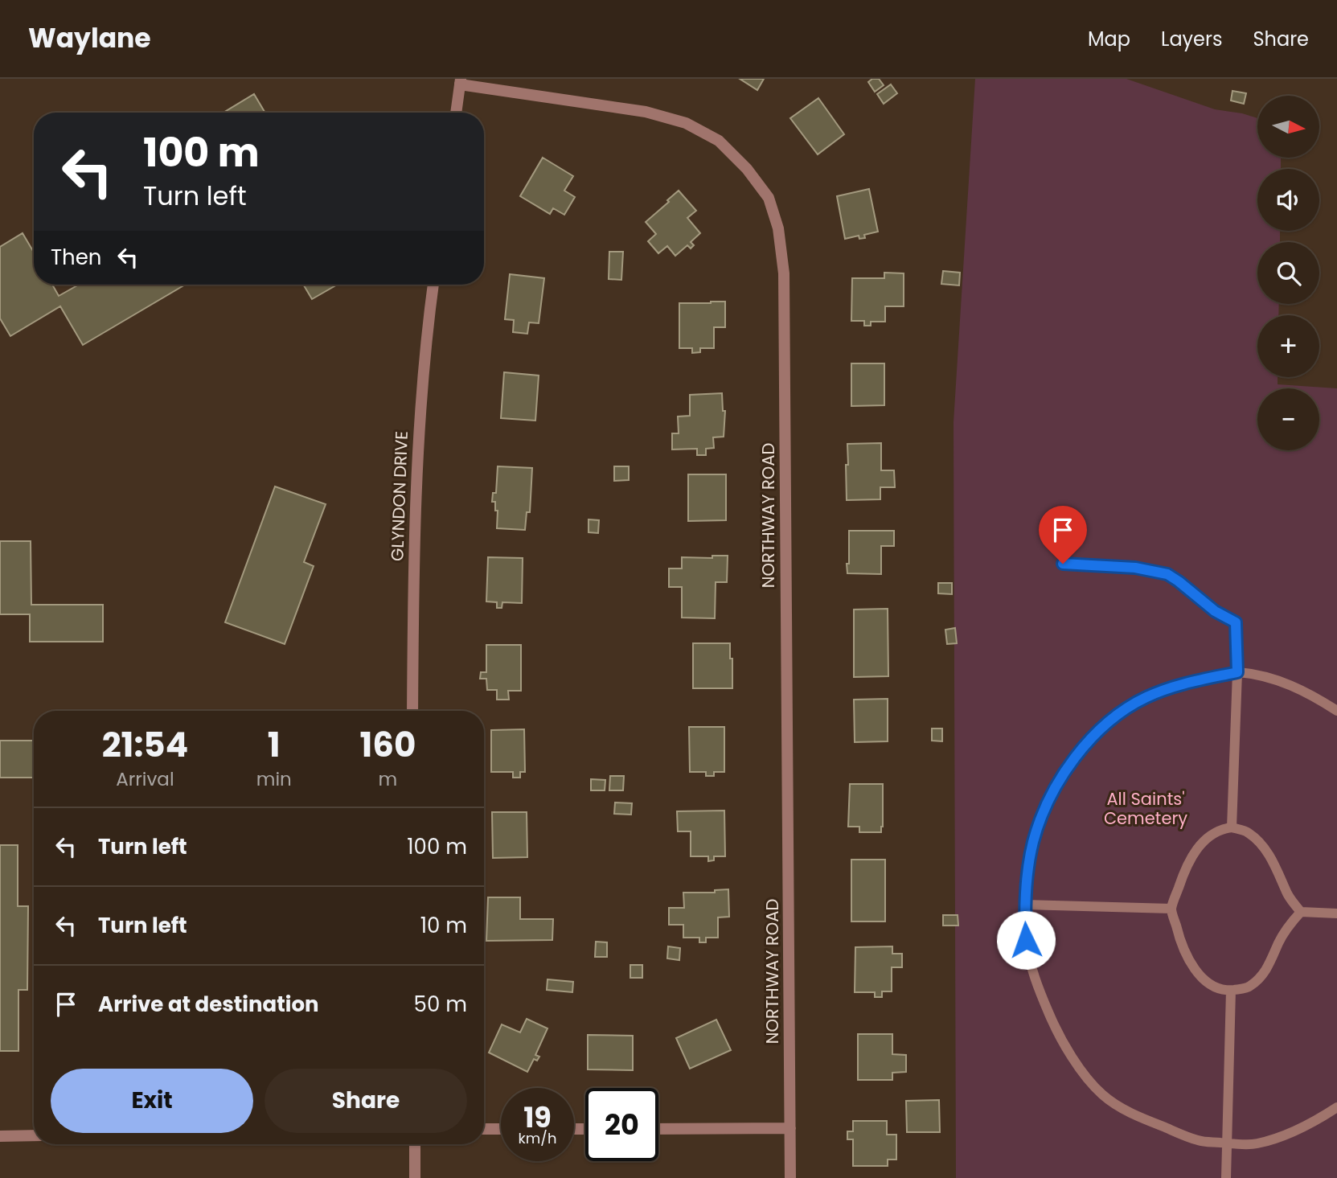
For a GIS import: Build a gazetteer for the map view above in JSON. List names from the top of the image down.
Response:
{
  "streets": {
    "street": ["GLYNDON DRIVE", "NORTHWAY ROAD"]
  },
  "parks": ["All Saints' Cemetery"],
  "north": "right",
  "page": {
    "header": "Waylane",
    "nav": ["Map", "Layers", "Share"],
    "map_buttons": ["+", "−"],
    "turn": ["100 m", "Turn left"],
    "then": "Then",
    "eta": [
      "21:54",
      "Arrival",
      "1",
      "min",
      "160",
      "m"
    ],
    "list": [
      {
        "name": "Turn left",
        "value": "100 m"
      },
      {
        "name": "Turn left",
        "value": "10 m"
      },
      {
        "name": "Arrive at destination",
        "value": "50 m"
      }
    ],
    "buttons": ["Exit", "Share"],
    "speed": "19 km/h",
    "limit": "20"
  }
}
